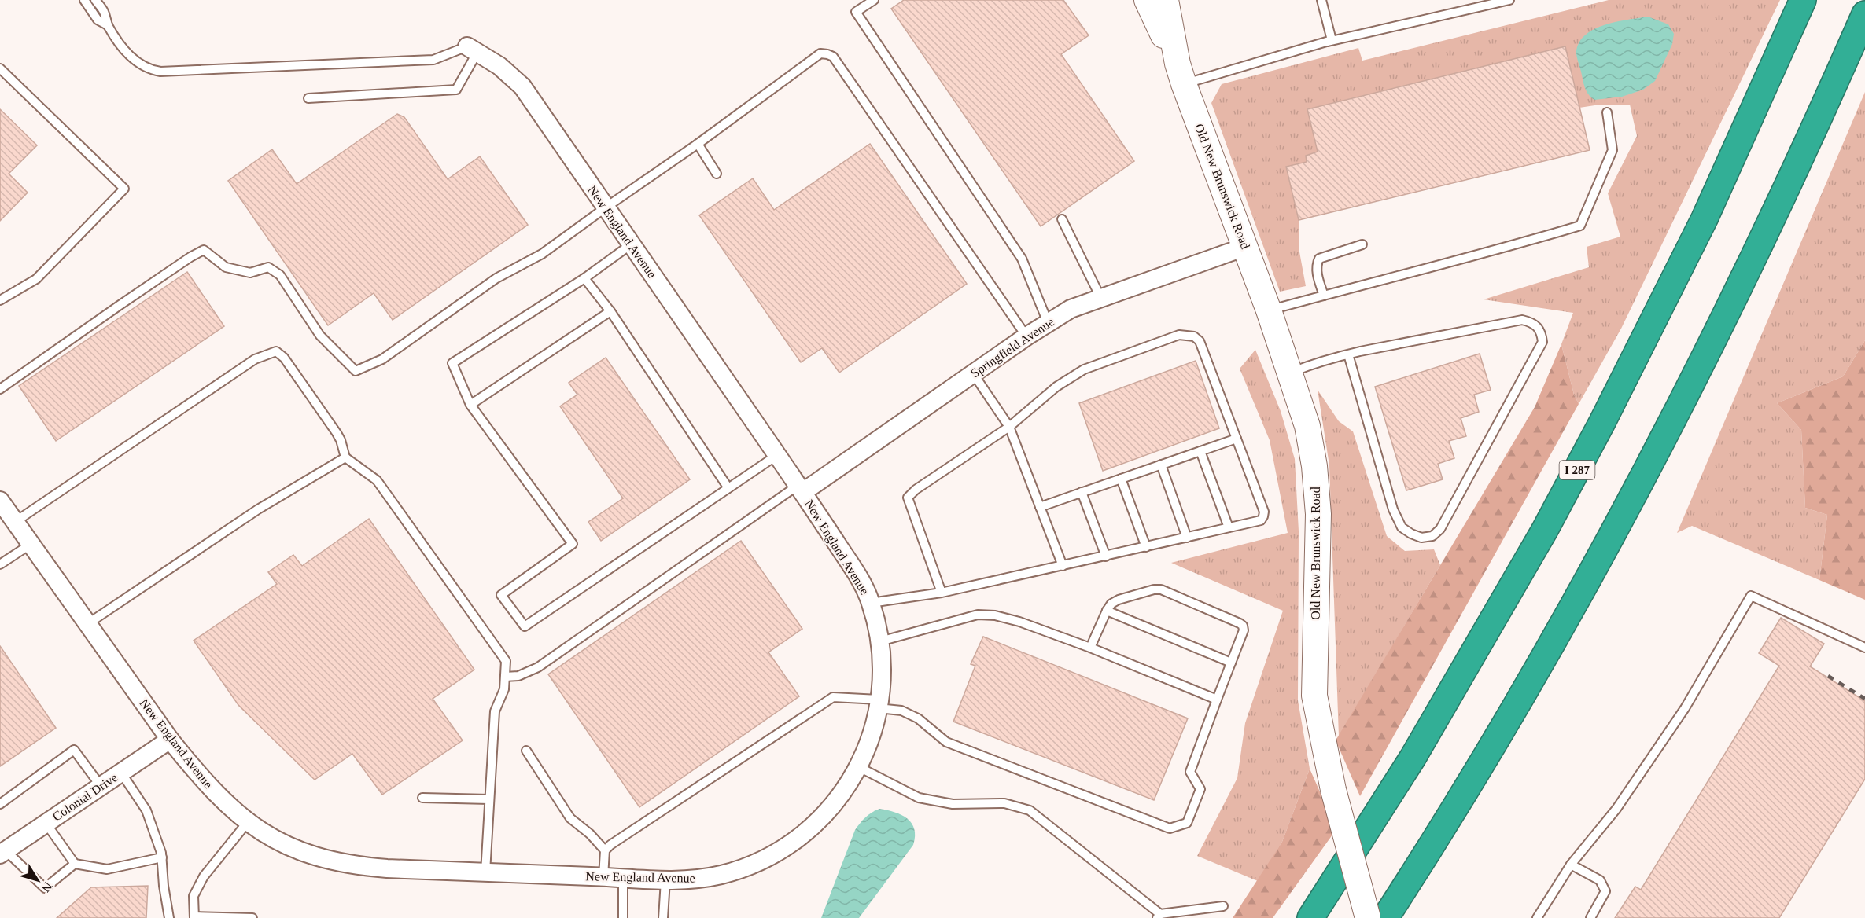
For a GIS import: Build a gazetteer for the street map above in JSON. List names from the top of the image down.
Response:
{
  "streets": {
    "highway": ["I 287"],
    "main road": ["Old New Brunswick Road"],
    "street": ["New England Avenue", "Springfield Avenue", "Colonial Drive"]
  },
  "crossings": [
    ["Old New Brunswick Road", "Springfield Avenue"],
    ["New England Avenue", "Springfield Avenue"],
    ["New England Avenue", "Colonial Drive"]
  ],
  "north": "bottom right"
}
